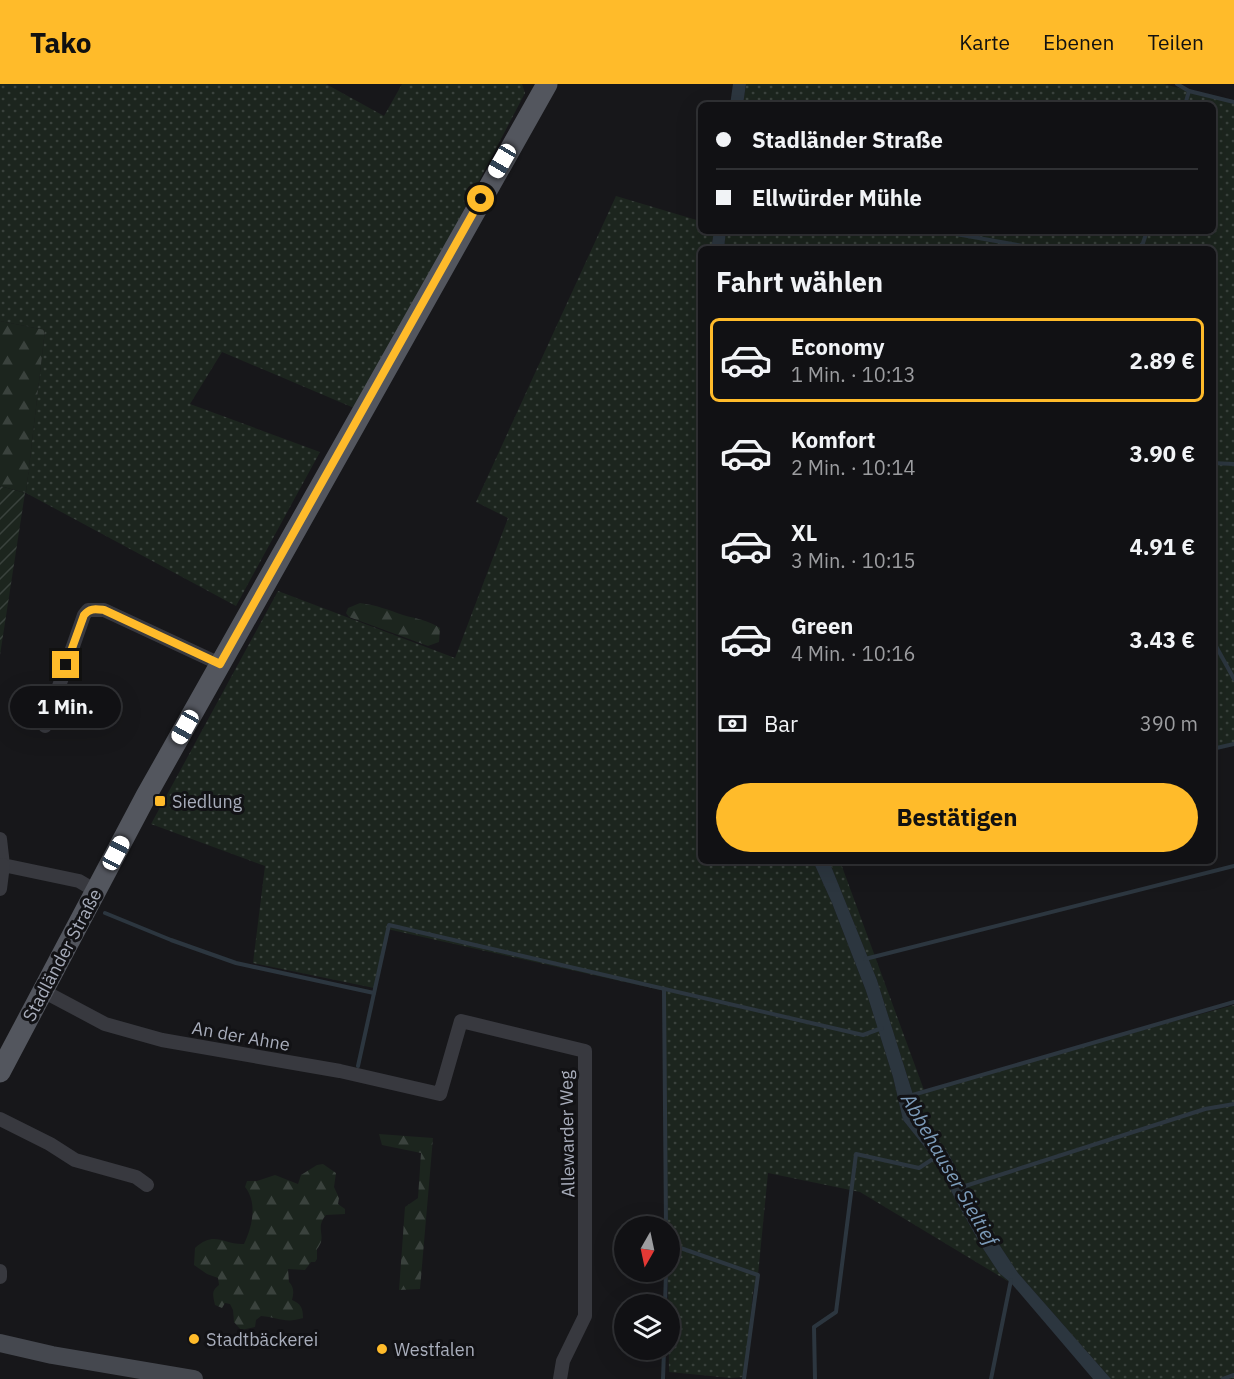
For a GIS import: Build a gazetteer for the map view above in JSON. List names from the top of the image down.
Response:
{
  "streets": {
    "main road": ["Stadländer Straße"],
    "street": ["An der Ahne", "Allewarder Weg"]
  },
  "crossings": [
    ["Stadländer Straße", "An der Ahne"],
    ["An der Ahne", "Allewarder Weg"]
  ],
  "water": ["Abbehauser Sieltief"],
  "places": {
    "transit": ["Siedlung"],
    "other": ["Stadtbäckerei", "Westfalen"]
  },
  "north": "bottom",
  "page": {
    "header": "Tako",
    "nav": ["Karte", "Ebenen", "Teilen"],
    "banner": ["Stadländer Straße", "Ellwürder Mühle"],
    "heading": "Fahrt wählen",
    "list": [
      {
        "name": "Economy",
        "note": "1 Min. · 10:13",
        "value": "2.89 €"
      },
      {
        "name": "Komfort",
        "note": "2 Min. · 10:14",
        "value": "3.90 €"
      },
      {
        "name": "XL",
        "note": "3 Min. · 10:15",
        "value": "4.91 €"
      },
      {
        "name": "Green",
        "note": "4 Min. · 10:16",
        "value": "3.43 €"
      }
    ],
    "bubble": "1 Min.",
    "pay": ["Bar", "390 m"],
    "buttons": "Bestätigen"
  }
}
